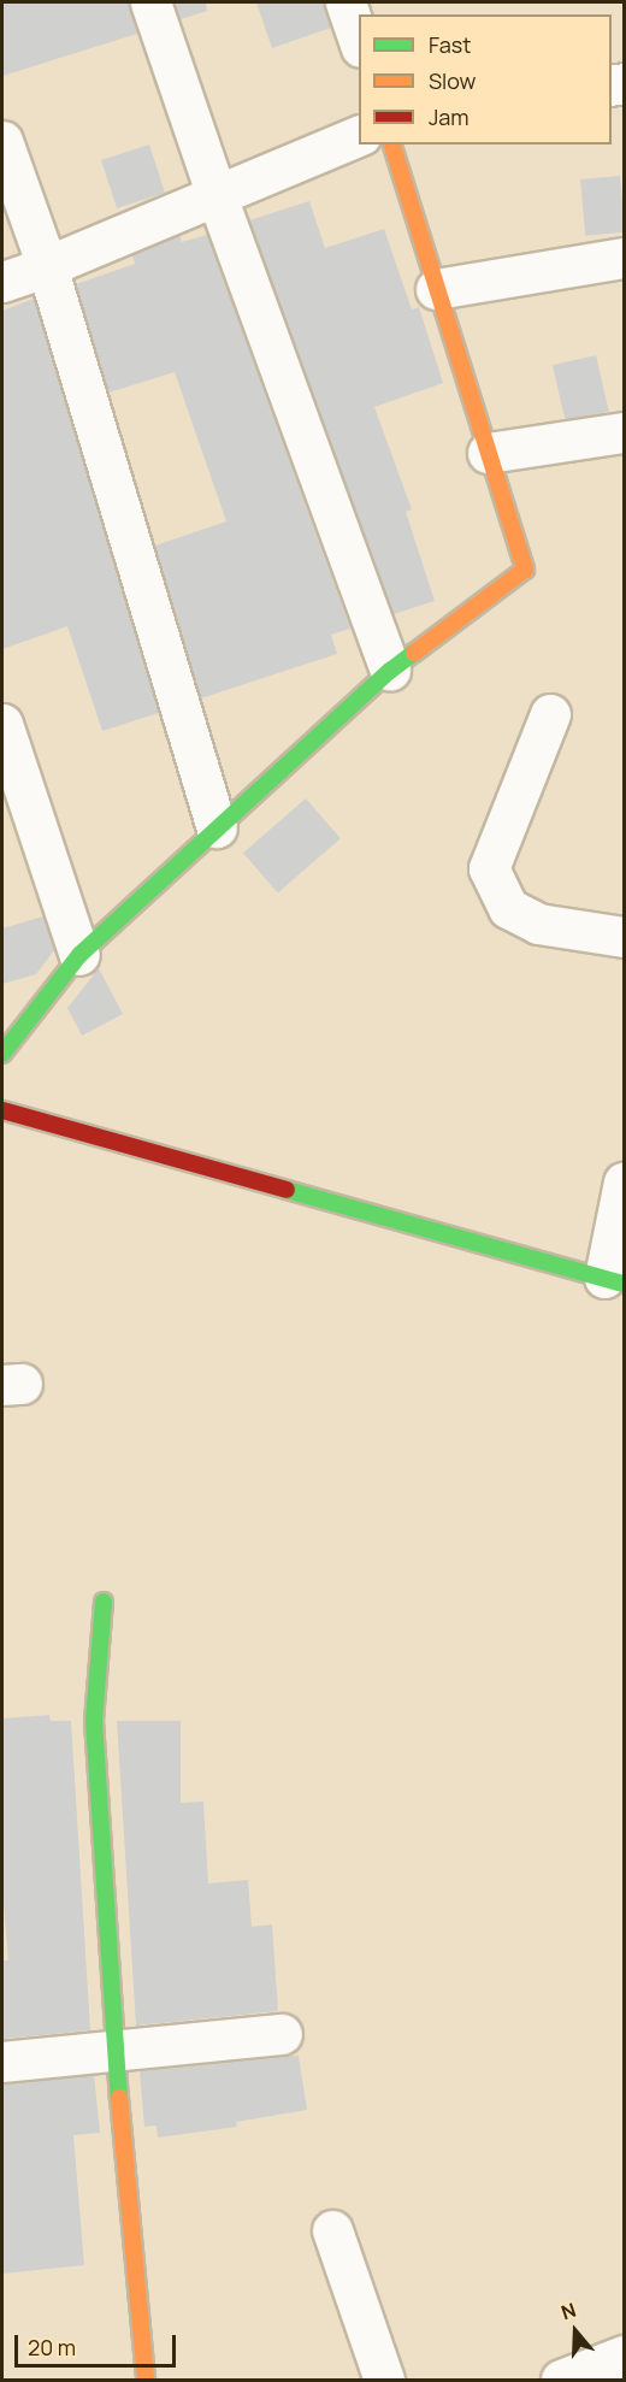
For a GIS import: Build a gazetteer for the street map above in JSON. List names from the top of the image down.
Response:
{
  "legend": ["Fast", "Slow", "Jam"],
  "scale_bar": "20 m",
  "north": "top"
}
